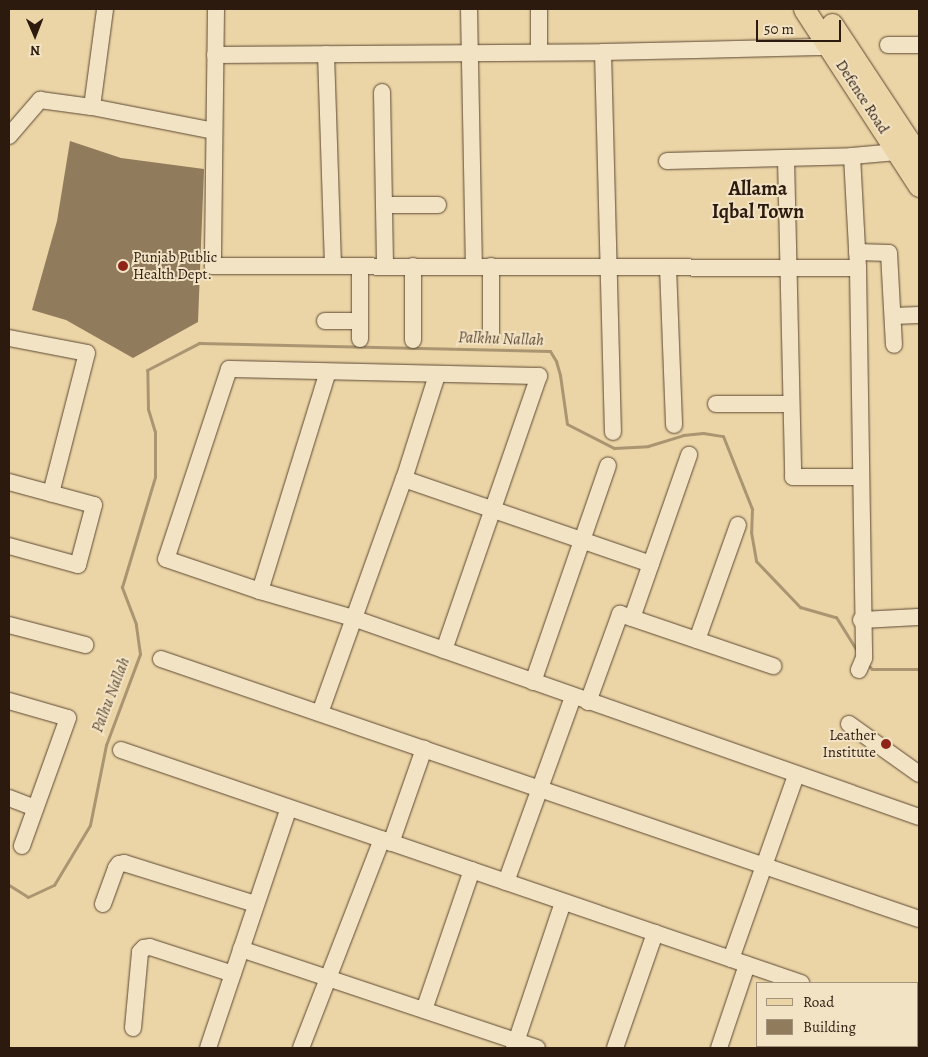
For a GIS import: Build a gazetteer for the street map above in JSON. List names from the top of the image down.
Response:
{
  "streets": {
    "main road": ["Defence Road"]
  },
  "districts": ["Allama Iqbal Town"],
  "water": ["Palkhu Nallah", "Palhu Nallah"],
  "places": ["Punjab Public Health Dept.", "Leather Institute"],
  "legend": ["Road", "Building"],
  "scale_bar": "50 m",
  "north": "bottom"
}
